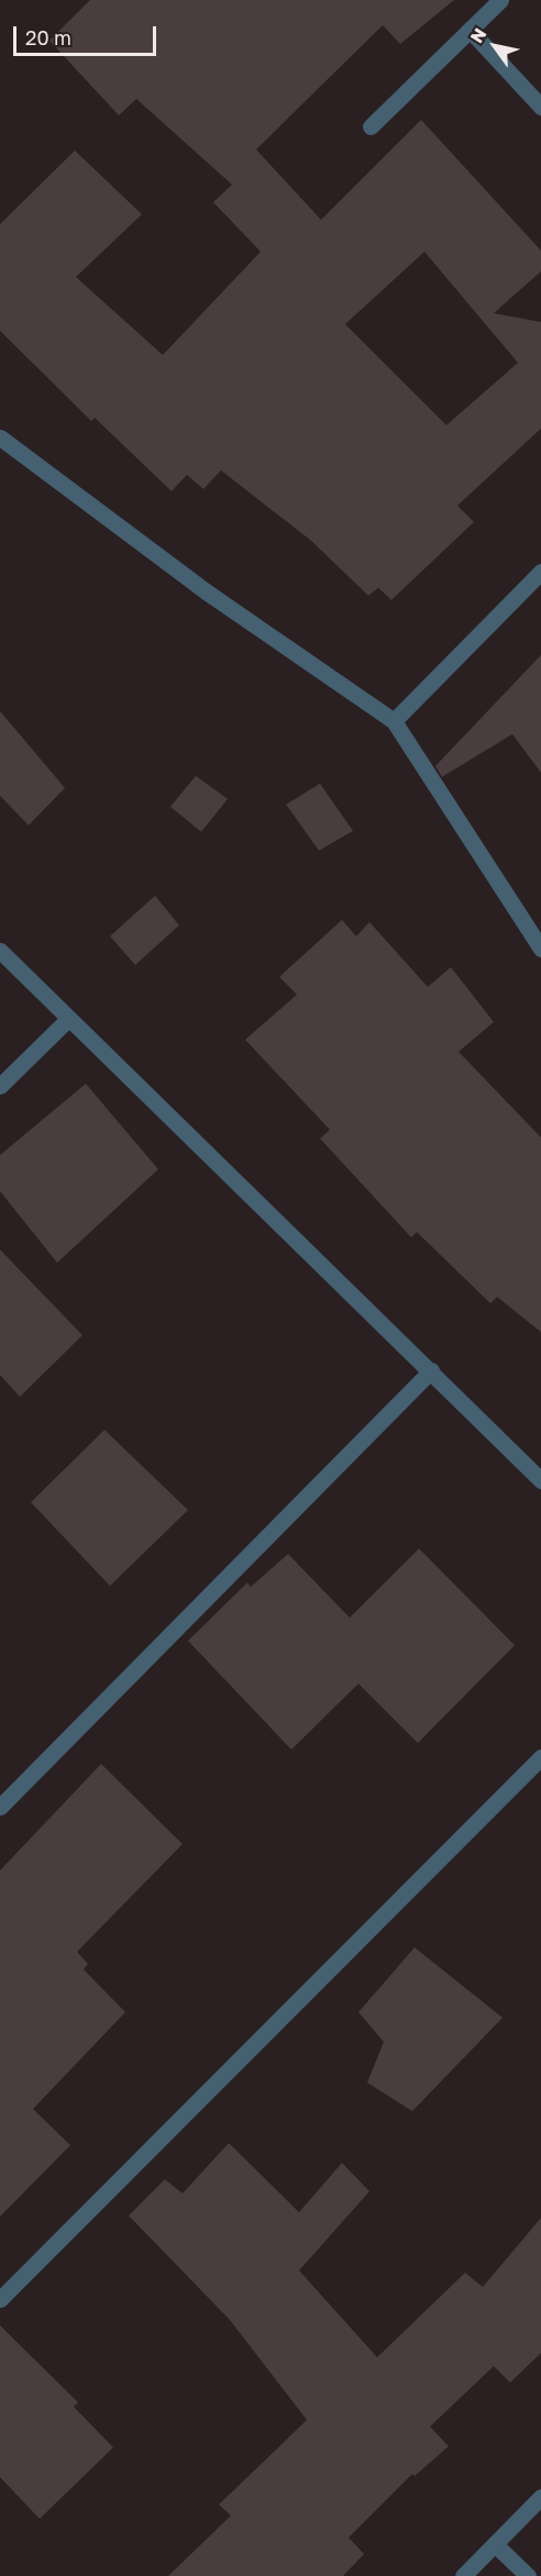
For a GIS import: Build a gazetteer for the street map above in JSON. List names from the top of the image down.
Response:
{
  "scale_bar": "20 m",
  "north": "top left"
}
